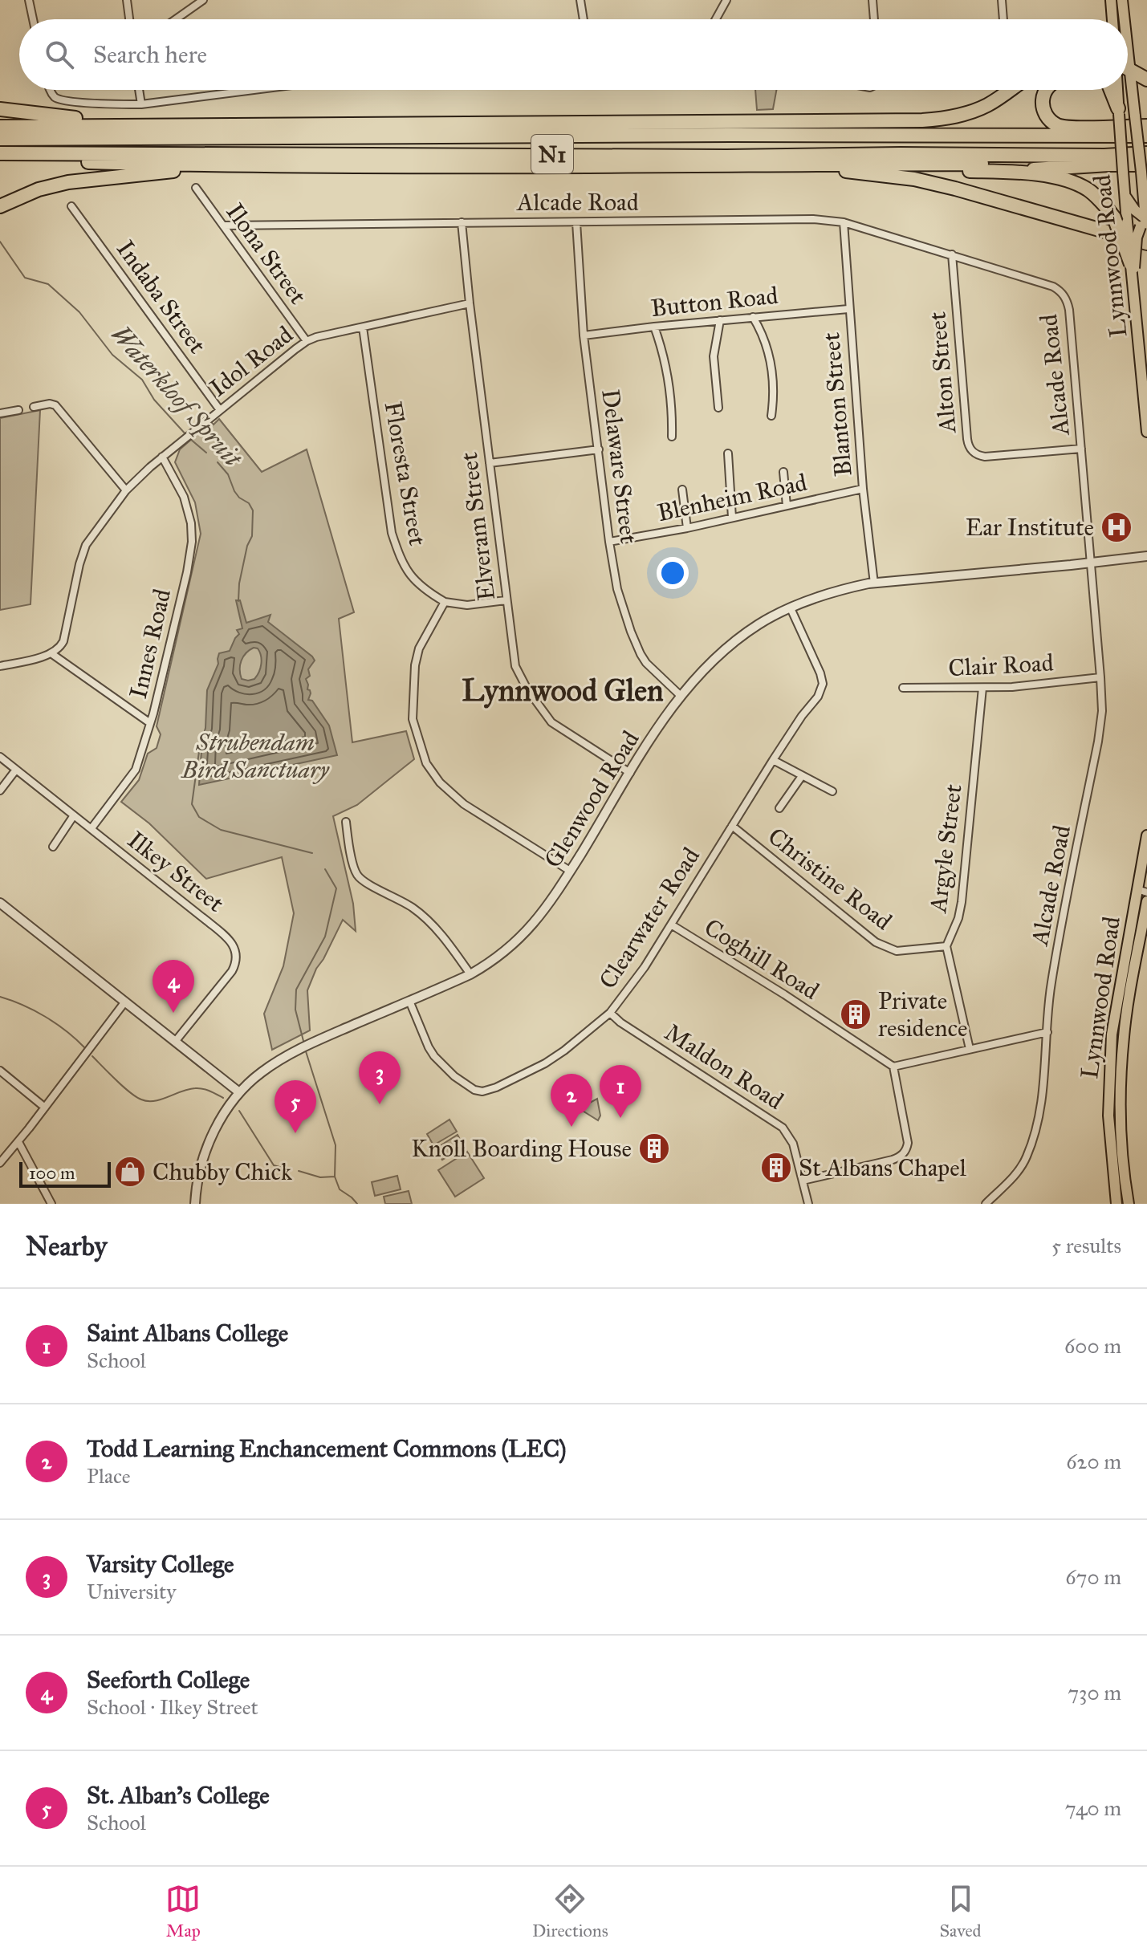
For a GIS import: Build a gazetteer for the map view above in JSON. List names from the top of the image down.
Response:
{
  "streets": {
    "highway": ["N1"],
    "main road": ["Lynnwood Road"],
    "street": [
      "Alcade Road",
      "Ilona Street",
      "Indaba Street",
      "Button Road",
      "Idol Road",
      "Alton Street",
      "Blanton Street",
      "Delaware Street",
      "Floresta Street",
      "Blenheim Road",
      "Elveram Street",
      "Innes Road",
      "Clair Road",
      "Glenwood Road",
      "Argyle Street",
      "Ilkey Street",
      "Christine Road",
      "Clearwater Road",
      "Coghill Road",
      "Maldon Road"
    ]
  },
  "crossings": [
    ["Alcade Road", "Ilona Street"],
    ["Alcade Road", "Alton Street"],
    ["Alcade Road", "Blanton Street"],
    ["Alcade Road", "Delaware Street"],
    ["Alcade Road", "Elveram Street"],
    ["Alcade Road", "Clair Road"],
    ["Alcade Road", "Glenwood Road"],
    ["Ilona Street", "Idol Road"],
    ["Indaba Street", "Idol Road"],
    ["Button Road", "Blanton Street"],
    ["Button Road", "Delaware Street"],
    ["Idol Road", "Floresta Street"],
    ["Idol Road", "Elveram Street"],
    ["Idol Road", "Innes Road"],
    ["Blanton Street", "Blenheim Road"],
    ["Blanton Street", "Glenwood Road"],
    ["Delaware Street", "Blenheim Road"],
    ["Delaware Street", "Glenwood Road"],
    ["Elveram Street", "Glenwood Road"],
    ["Innes Road", "Ilkey Street"],
    ["Clair Road", "Argyle Street"],
    ["Glenwood Road", "Clearwater Road"],
    ["Argyle Street", "Christine Road"],
    ["Christine Road", "Clearwater Road"],
    ["Clearwater Road", "Coghill Road"],
    ["Clearwater Road", "Maldon Road"]
  ],
  "districts": ["Lynnwood Glen"],
  "water": ["Waterkloof Spruit"],
  "parks": ["Strubendam Bird Sanctuary"],
  "places": {
    "hospital": ["Ear Institute"],
    "building": ["Private residence", "Knoll Boarding House", "St Albans Chapel"],
    "shop": ["Chubby Chick"]
  },
  "scale_bar": "100 m",
  "page": {
    "search": "Search here",
    "pins": [
      "4",
      "3",
      "1",
      "2",
      "5"
    ],
    "scale": "100 m",
    "heading": ["Nearby", "5 results"],
    "list": [
      {
        "mark": "1",
        "name": "Saint Albans College",
        "note": "School",
        "value": "600 m"
      },
      {
        "mark": "2",
        "name": "Todd Learning Enchancement Commons (LEC)",
        "note": "Place",
        "value": "620 m"
      },
      {
        "mark": "3",
        "name": "Varsity College",
        "note": "University",
        "value": "670 m"
      },
      {
        "mark": "4",
        "name": "Seeforth College",
        "note": "School · Ilkey Street",
        "value": "730 m"
      },
      {
        "mark": "5",
        "name": "St. Alban's College",
        "note": "School",
        "value": "740 m"
      }
    ],
    "nav": ["Map", "Directions", "Saved"]
  }
}
